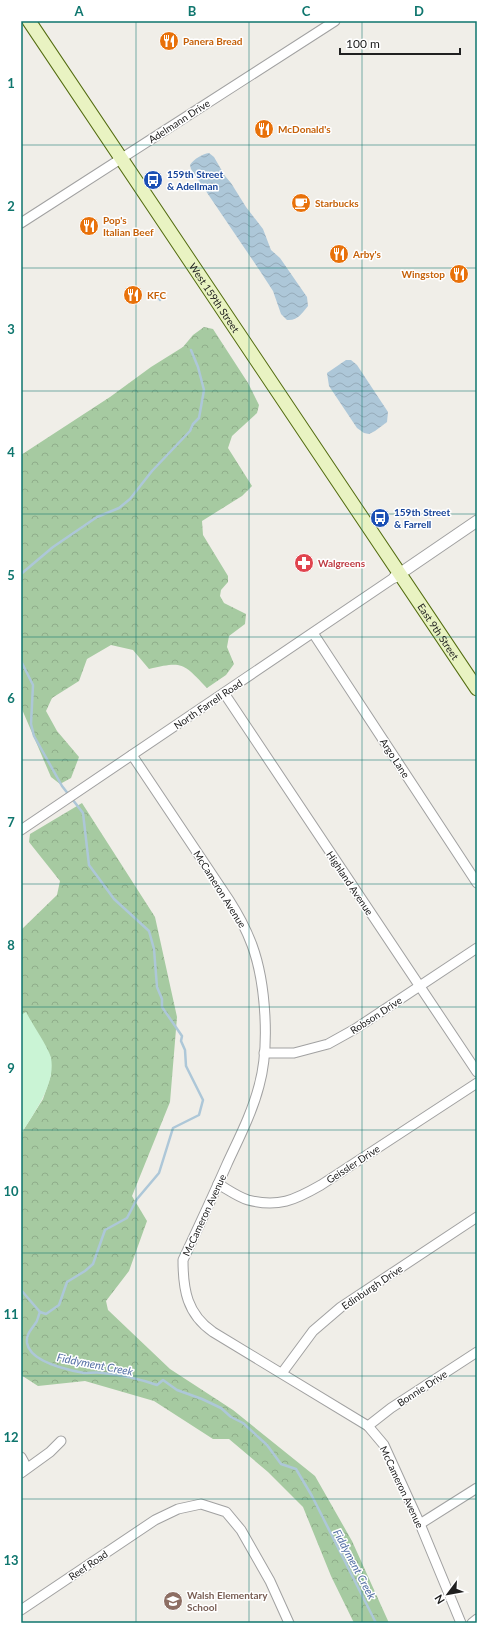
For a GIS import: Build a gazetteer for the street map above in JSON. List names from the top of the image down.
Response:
{
  "streets": {
    "main road": ["West 159th Street", "East 9th Street"],
    "street": [
      "Adelmann Drive",
      "North Farrell Road",
      "Argo Lane",
      "Highland Avenue",
      "McCameron Avenue",
      "Robson Drive",
      "Geissler Drive",
      "Edinburgh Drive",
      "Bonnie Drive",
      "Reef Road"
    ]
  },
  "crossings": [
    ["Adelmann Drive", "West 159th Street"],
    ["West 159th Street", "East 9th Street"],
    ["West 159th Street", "North Farrell Road"],
    ["East 9th Street", "North Farrell Road"],
    ["North Farrell Road", "Argo Lane"],
    ["North Farrell Road", "Highland Avenue"],
    ["North Farrell Road", "McCameron Avenue"],
    ["Highland Avenue", "Robson Drive"],
    ["McCameron Avenue", "Robson Drive"],
    ["McCameron Avenue", "Geissler Drive"],
    ["McCameron Avenue", "Edinburgh Drive"],
    ["McCameron Avenue", "Bonnie Drive"]
  ],
  "water": ["Fiddyment Creek"],
  "places": {
    "restaurant": [
      "Panera Bread",
      "McDonald's",
      "Pop's Italian Beef",
      "Arby's",
      "Wingstop",
      "KFC"
    ],
    "bus stop": ["159th Street & Adellman", "159th Street & Farrell"],
    "cafe": ["Starbucks"],
    "pharmacy": ["Walgreens"],
    "school or university": ["Walsh Elementary School"]
  },
  "scale_bar": "100 m",
  "north": "bottom left",
  "grid": {
    "columns": [
      "A",
      "B",
      "C",
      "D"
    ],
    "rows": [
      "1",
      "2",
      "3",
      "4",
      "5",
      "6",
      "7",
      "8",
      "9",
      "10",
      "11",
      "12",
      "13"
    ]
  }
}
